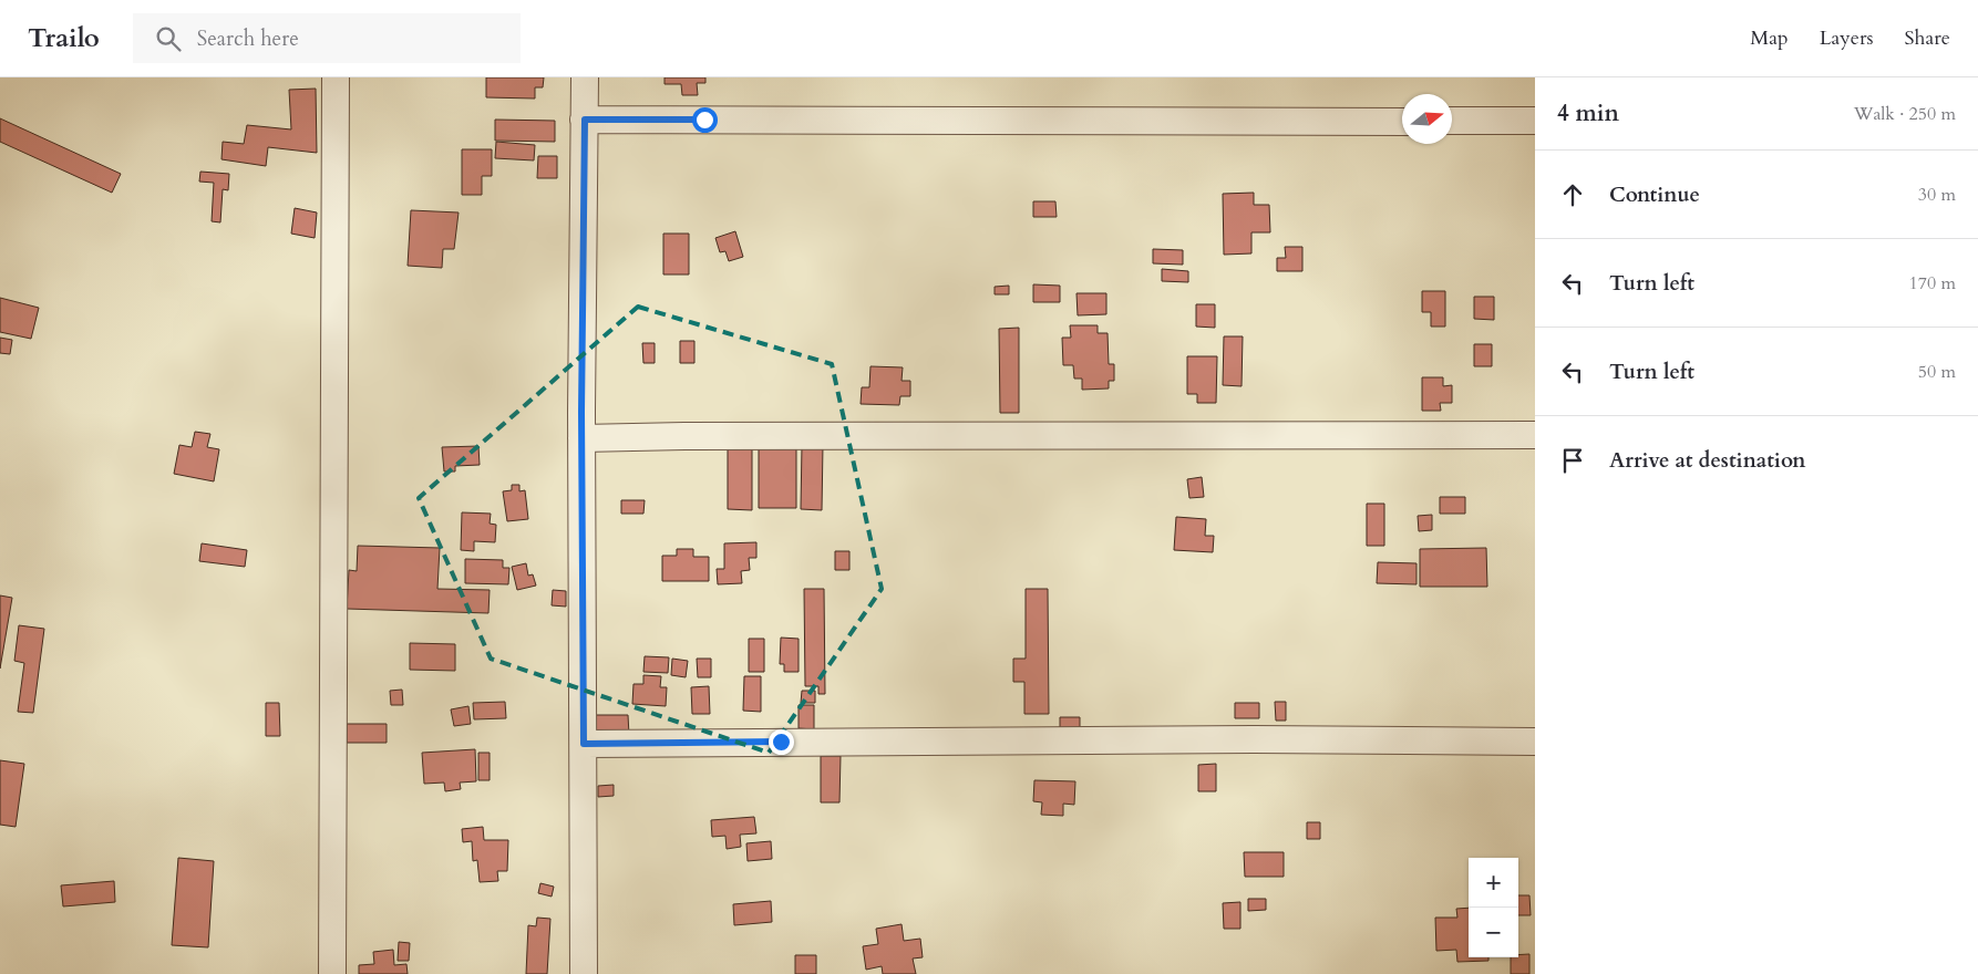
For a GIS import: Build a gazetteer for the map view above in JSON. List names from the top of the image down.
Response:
{
  "north": "right",
  "page": {
    "header": "Trailo",
    "search": "Search here",
    "nav": ["Map", "Layers", "Share"],
    "heading": ["4 min", "Walk · 250 m"],
    "list": [
      ["Continue", "30 m"],
      ["Turn left", "170 m"],
      ["Turn left", "50 m"],
      "Arrive at destination"
    ],
    "map_buttons": ["+", "−"]
  }
}
